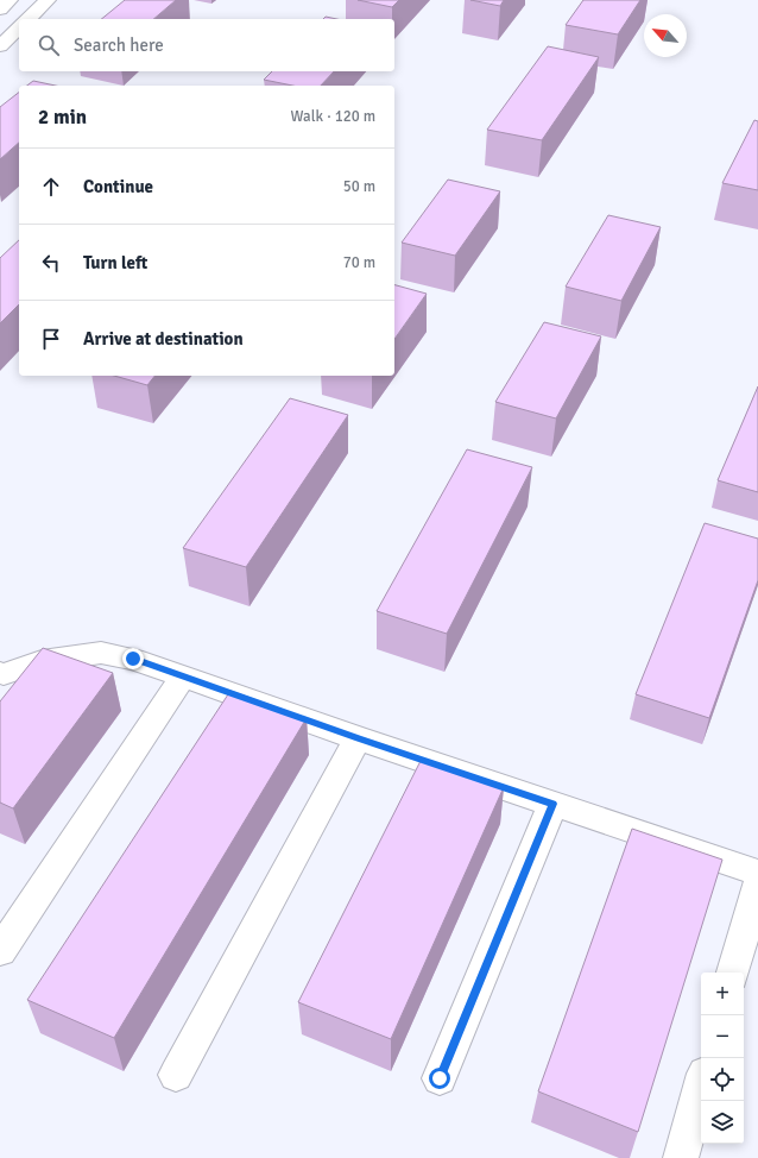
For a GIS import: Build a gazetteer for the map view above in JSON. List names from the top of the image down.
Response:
{
  "north": "top left",
  "page": {
    "search": "Search here",
    "heading": ["2 min", "Walk · 120 m"],
    "list": [
      ["Continue", "50 m"],
      ["Turn left", "70 m"],
      "Arrive at destination"
    ],
    "map_buttons": ["+", "−"]
  }
}
